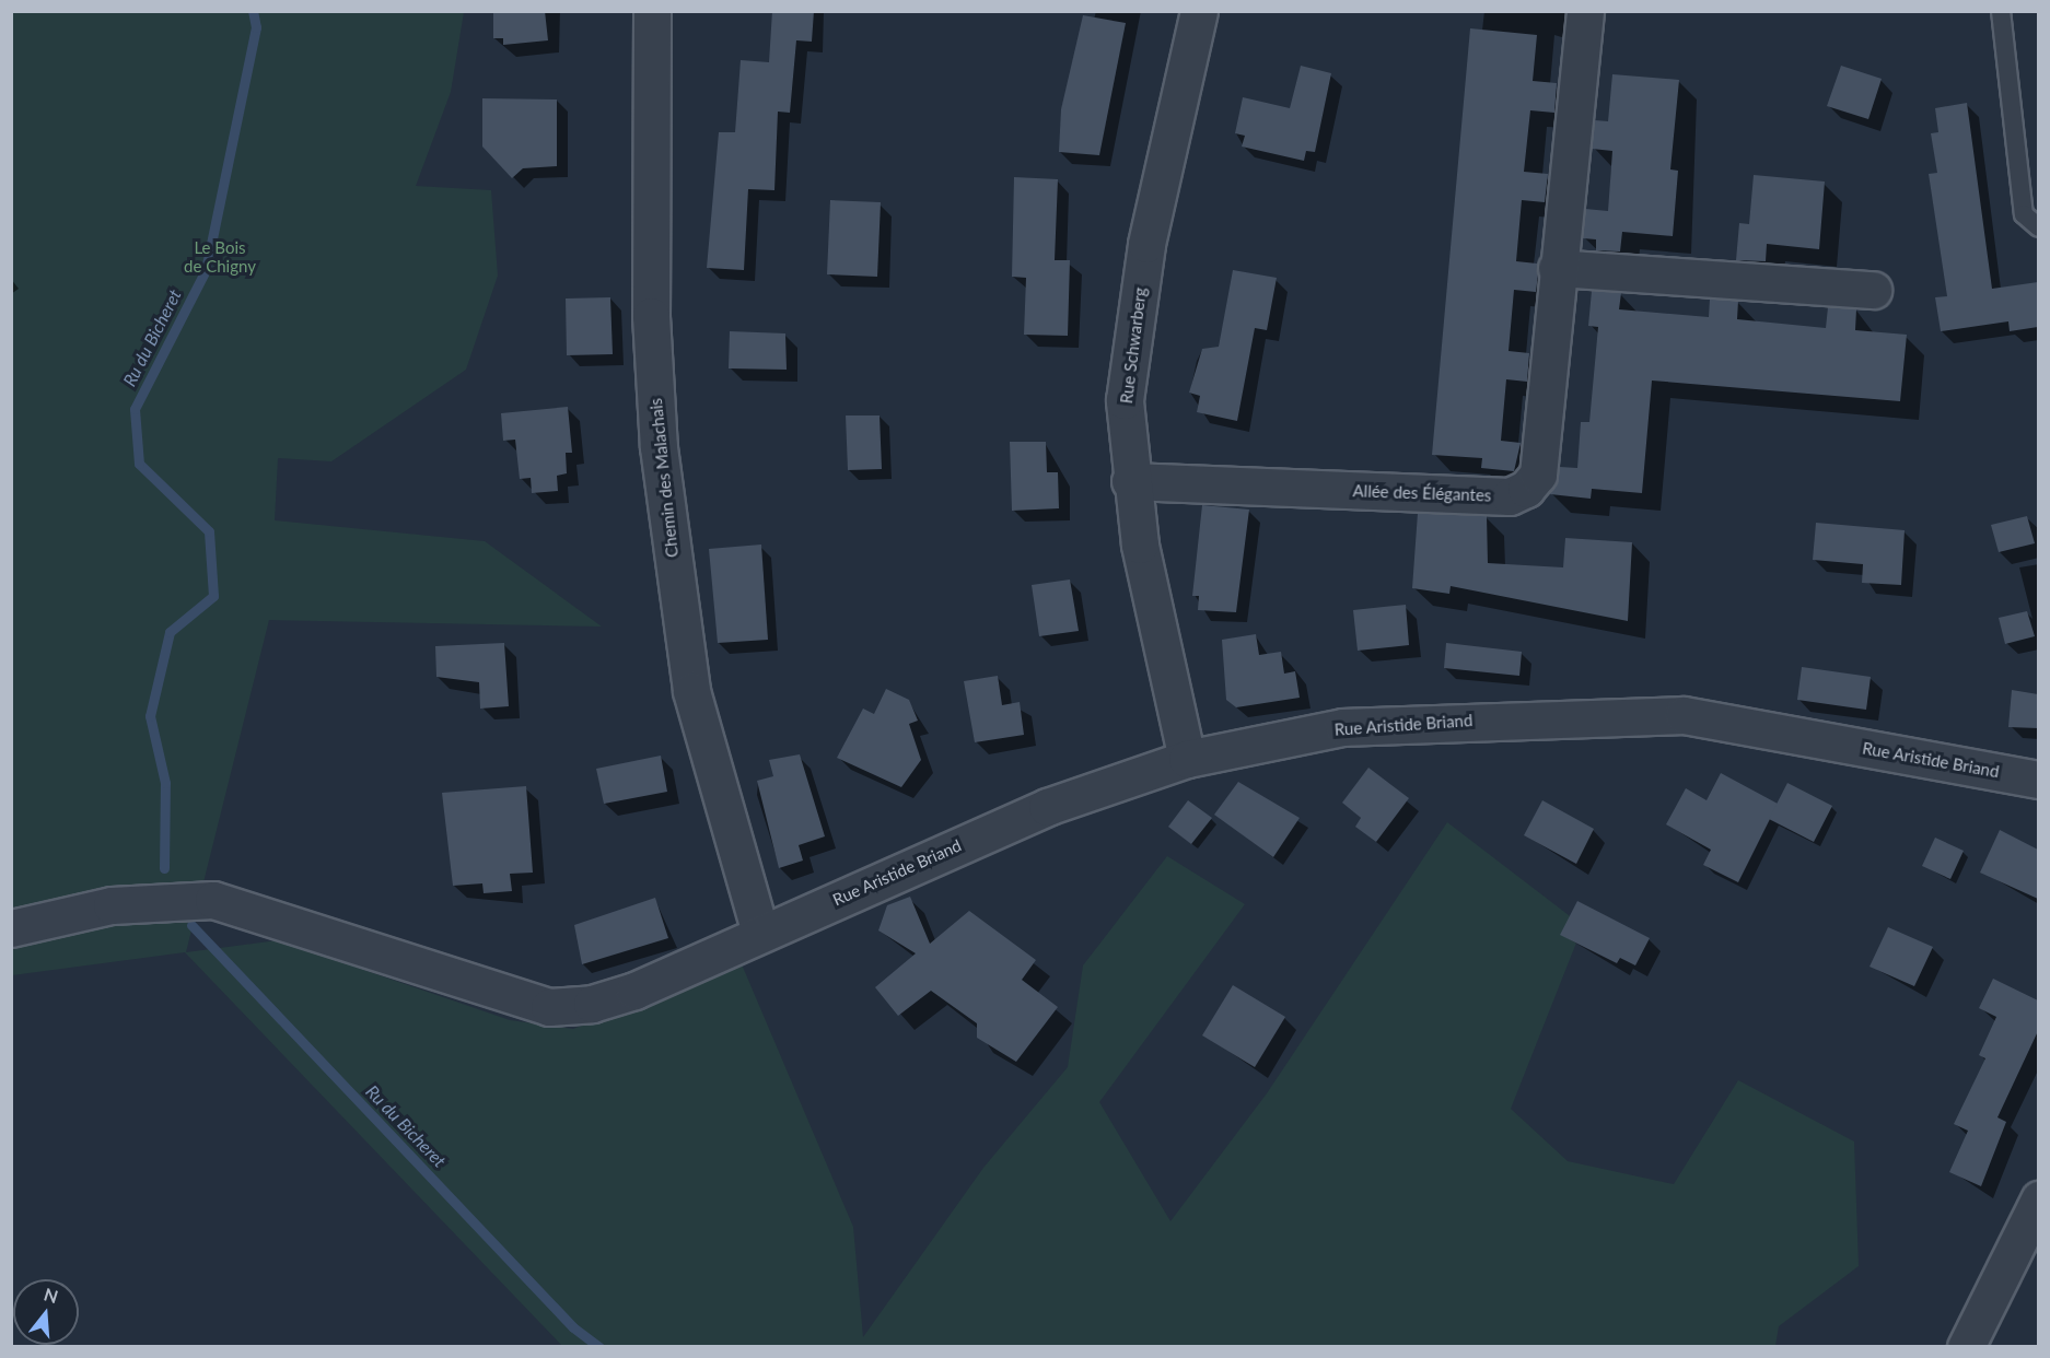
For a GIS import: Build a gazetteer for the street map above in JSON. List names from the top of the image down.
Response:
{
  "streets": {
    "street": [
      "Rue Schwarberg",
      "Chemin des Malachais",
      "Allée des Élégantes",
      "Rue Aristide Briand"
    ]
  },
  "crossings": [
    ["Rue Schwarberg", "Allée des Élégantes"],
    ["Rue Schwarberg", "Rue Aristide Briand"],
    ["Chemin des Malachais", "Rue Aristide Briand"]
  ],
  "water": ["Ru du Bicheret"],
  "parks": ["Le Bois de Chigny"],
  "north": "top"
}
